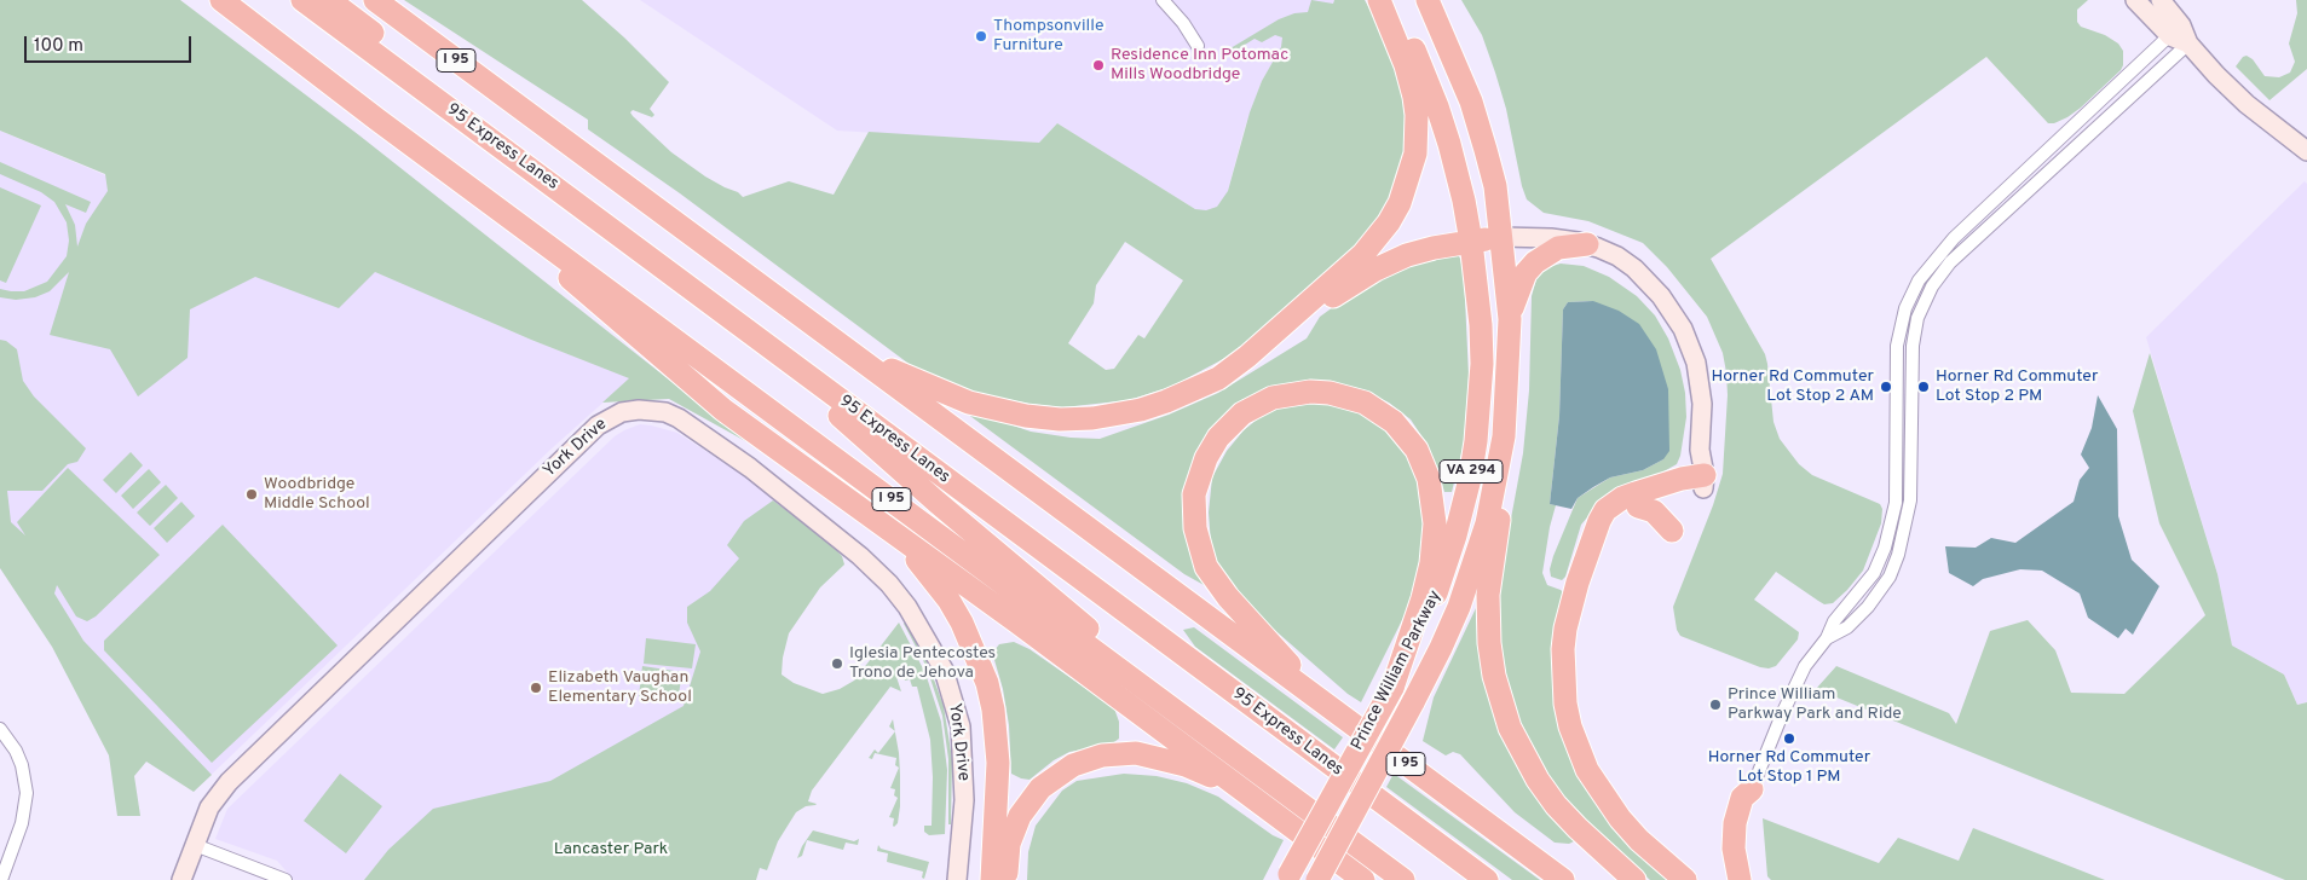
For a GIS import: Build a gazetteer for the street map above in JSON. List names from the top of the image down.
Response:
{
  "streets": {
    "highway": [
      "I 95",
      "95 Express Lanes",
      "VA 294",
      "Prince William Parkway"
    ],
    "street": ["York Drive"]
  },
  "parks": ["Lancaster Park"],
  "places": [
    "Thompsonville Furniture",
    "Residence Inn Potomac Mills Woodbridge",
    "Horner Rd Commuter Lot Stop 2 AM",
    "Horner Rd Commuter Lot Stop 2 PM",
    "Woodbridge Middle School",
    "Iglesia Pentecostes Trono de Jehova",
    "Elizabeth Vaughan Elementary School",
    "Prince William Parkway Park and Ride",
    "Horner Rd Commuter Lot Stop 1 PM"
  ],
  "scale_bar": "100 m"
}
